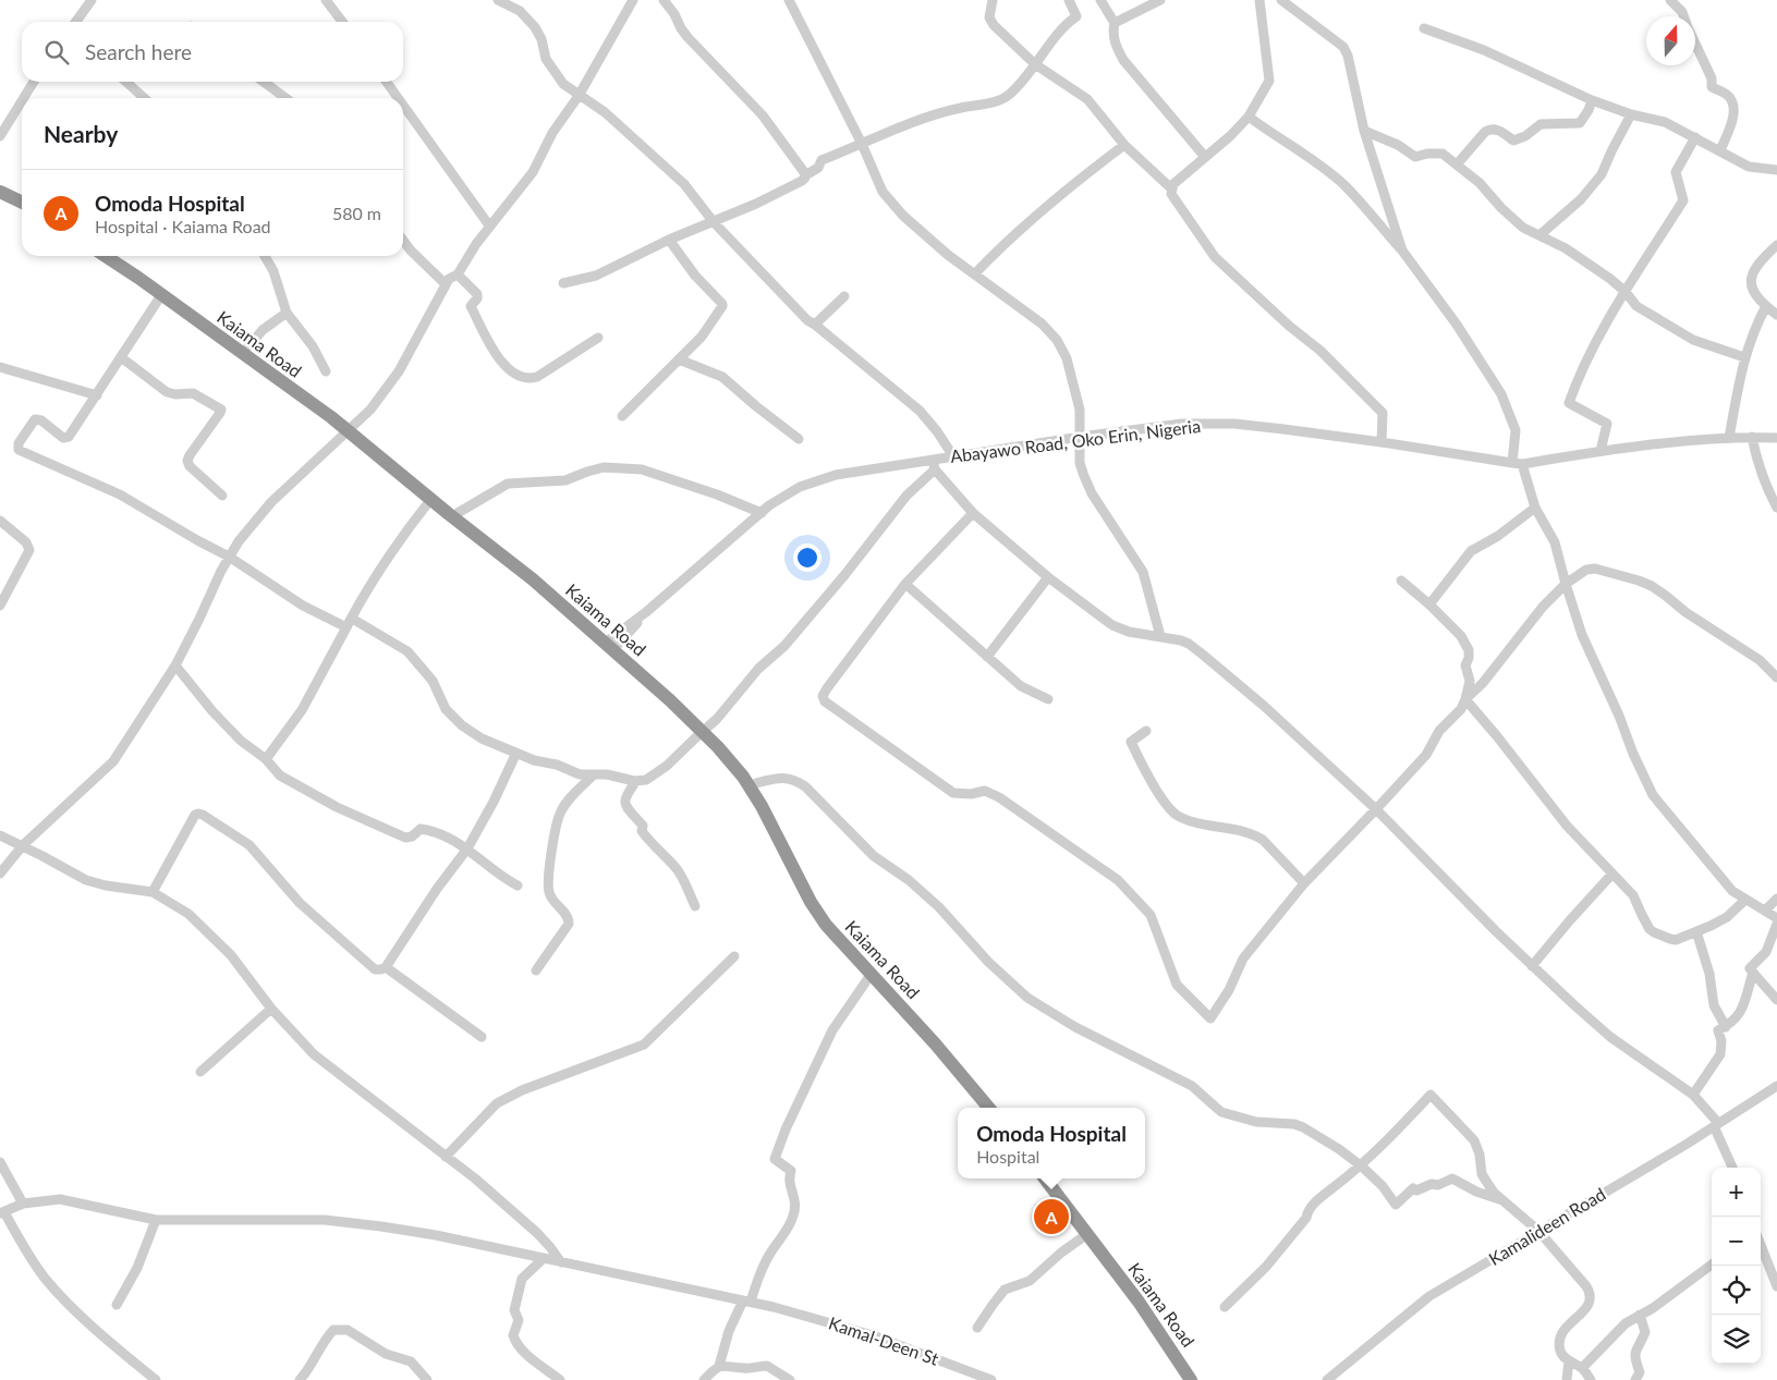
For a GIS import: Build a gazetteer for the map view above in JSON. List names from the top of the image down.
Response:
{
  "streets": {
    "highway": ["Kaiama Road"],
    "street": ["Abayawo Road, Oko Erin, Nigeria", "Kamalideen Road", "Kamal-Deen St"]
  },
  "crossings": [
    ["Kaiama Road", "Abayawo Road, Oko Erin, Nigeria"]
  ],
  "north": "top",
  "page": {
    "search": "Search here",
    "heading": "Nearby",
    "list": [
      {
        "mark": "A",
        "name": "Omoda Hospital",
        "note": "Hospital · Kaiama Road",
        "value": "580 m"
      }
    ],
    "popup": ["Omoda Hospital", "Hospital"],
    "map_buttons": ["+", "−"],
    "pins": "A"
  }
}
